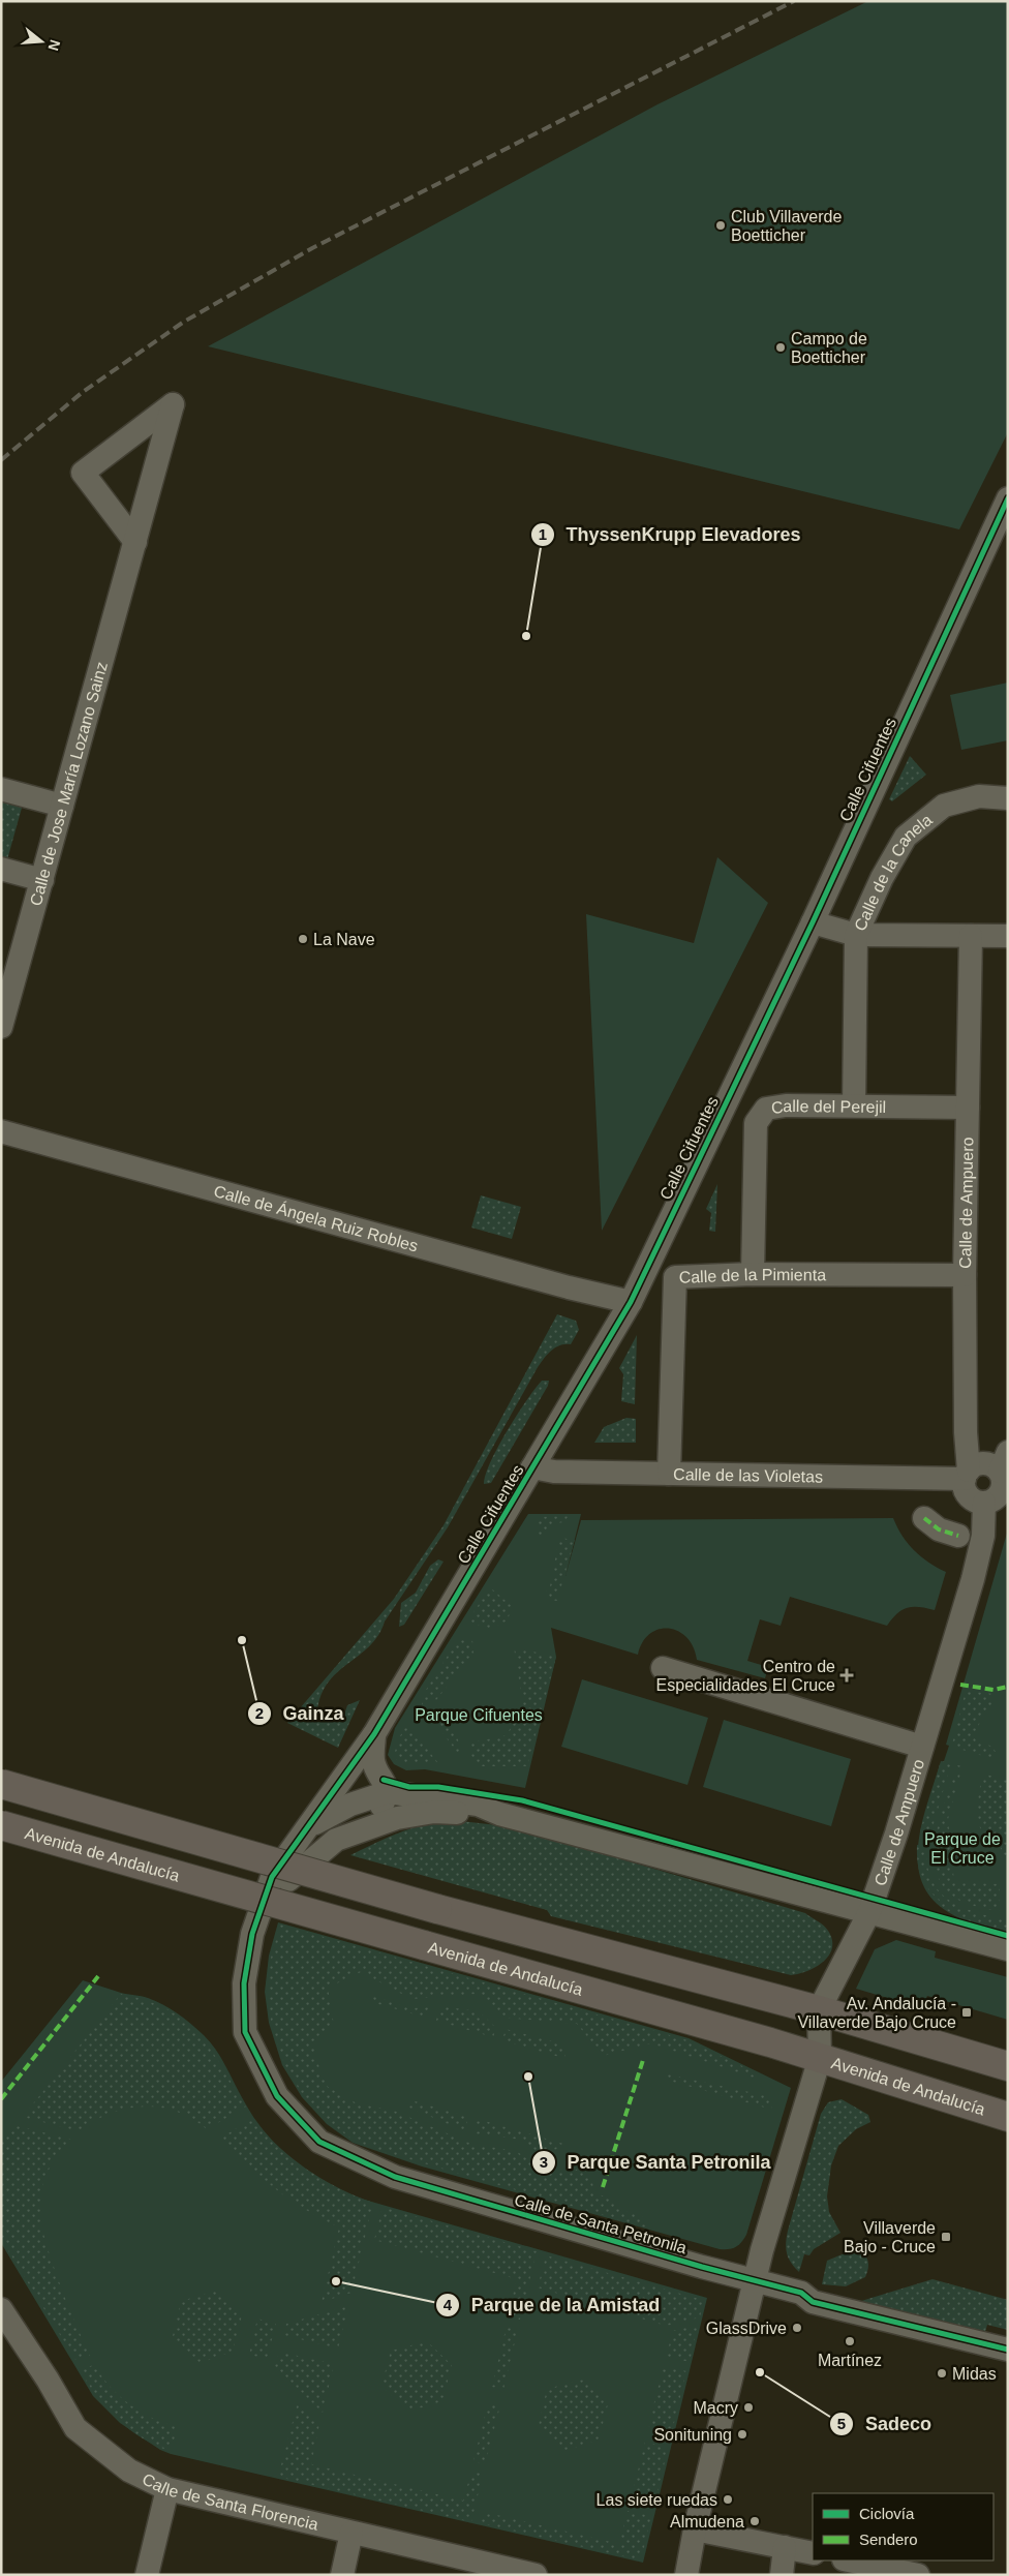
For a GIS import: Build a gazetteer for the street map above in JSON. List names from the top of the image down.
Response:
{
  "streets": {
    "main road": ["Avenida de Andalucía"],
    "street": [
      "Calle Cifuentes",
      "Calle de Jose María Lozano Sainz",
      "Calle de la Canela",
      "Calle del Perejil",
      "Calle de Ampuero",
      "Calle de Ángela Ruiz Robles",
      "Calle de la Pimienta",
      "Calle de las Violetas",
      "Calle de Santa Petronila",
      "Calle de Santa Florencia"
    ]
  },
  "crossings": [
    ["Calle Cifuentes", "Calle de Ángela Ruiz Robles"],
    ["Calle Cifuentes", "Calle de las Violetas"],
    ["Calle Cifuentes", "Calle de Santa Petronila"],
    ["Calle de la Canela", "Calle del Perejil"],
    ["Calle del Perejil", "Calle de Ampuero"],
    ["Calle del Perejil", "Calle de la Pimienta"],
    ["Calle de Ampuero", "Calle de la Pimienta"],
    ["Calle de Ampuero", "Calle de las Violetas"],
    ["Calle de Ampuero", "Avenida de Andalucía"],
    ["Calle de Ampuero", "Calle de Santa Petronila"],
    ["Calle de la Pimienta", "Calle de las Violetas"]
  ],
  "parks": ["Parque Cifuentes", "Parque de El Cruce"],
  "places": {
    "other": [
      "Club Villaverde Boetticher",
      "Campo de Boetticher",
      "ThyssenKrupp Elevadores",
      "La Nave",
      "Gainza",
      "Parque Santa Petronila",
      "Parque de la Amistad",
      "GlassDrive",
      "Martínez",
      "Sadeco",
      "Midas",
      "Macry",
      "Sonituning",
      "Las siete ruedas",
      "Almudena"
    ],
    "health": ["Centro de Especialidades El Cruce"],
    "transit": ["Av. Andalucía - Villaverde Bajo Cruce", "Villaverde Bajo - Cruce"]
  },
  "legend": ["Ciclovía", "Sendero"],
  "north": "right"
}
